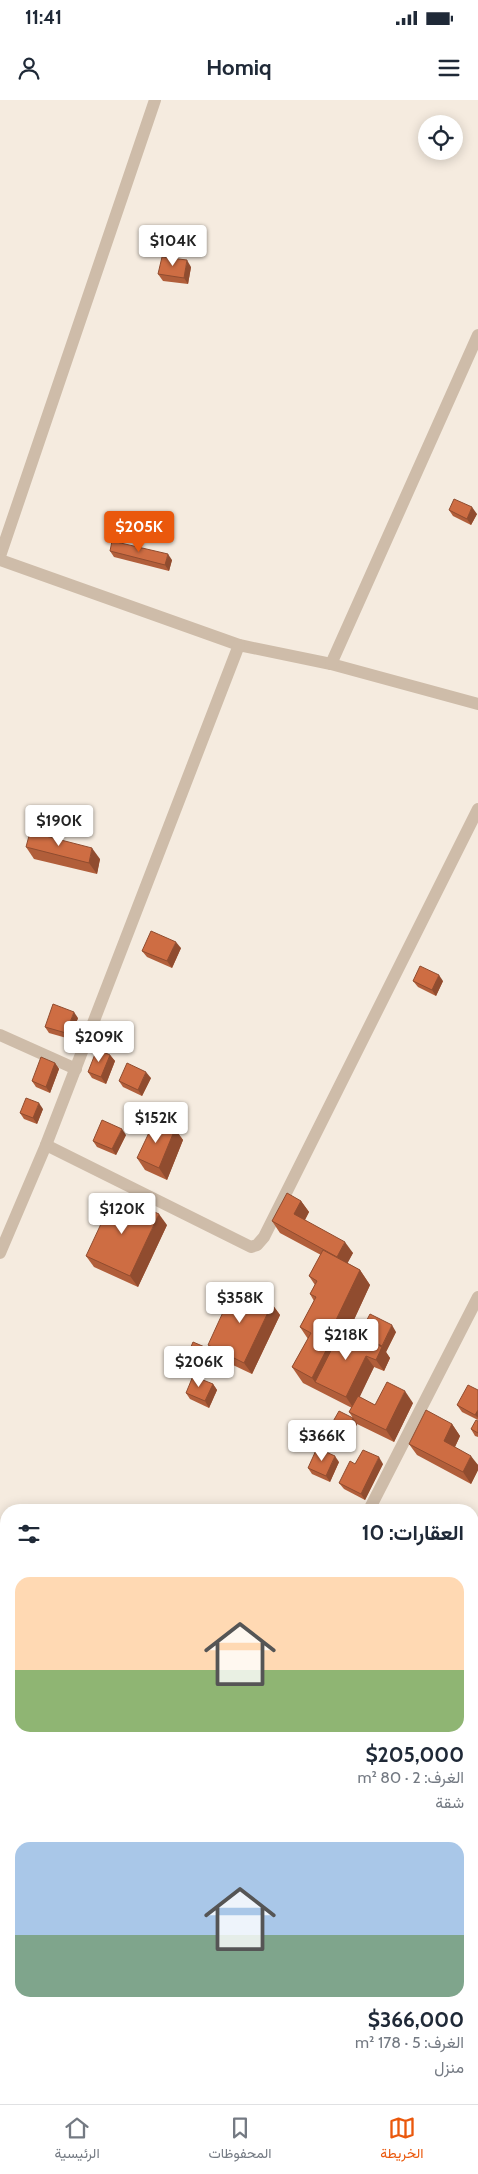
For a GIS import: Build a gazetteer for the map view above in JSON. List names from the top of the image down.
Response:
{
  "page": {
    "status": "11:41",
    "header": "Homiq",
    "price": [
      "$104K",
      "$205K",
      "$190K",
      "$209K",
      "$152K",
      "$120K",
      "$358K",
      "$218K",
      "$206K",
      "$366K"
    ],
    "heading": "العقارات: 10",
    "list": [
      {
        "name": "$205,000",
        "note": "الغرف: 2 · 80 m² · شقة"
      },
      {
        "name": "$366,000",
        "note": "الغرف: 5 · 178 m² · منزل"
      }
    ],
    "tabs": ["الخريطة", "المحفوظات", "الرئيسية"]
  }
}
